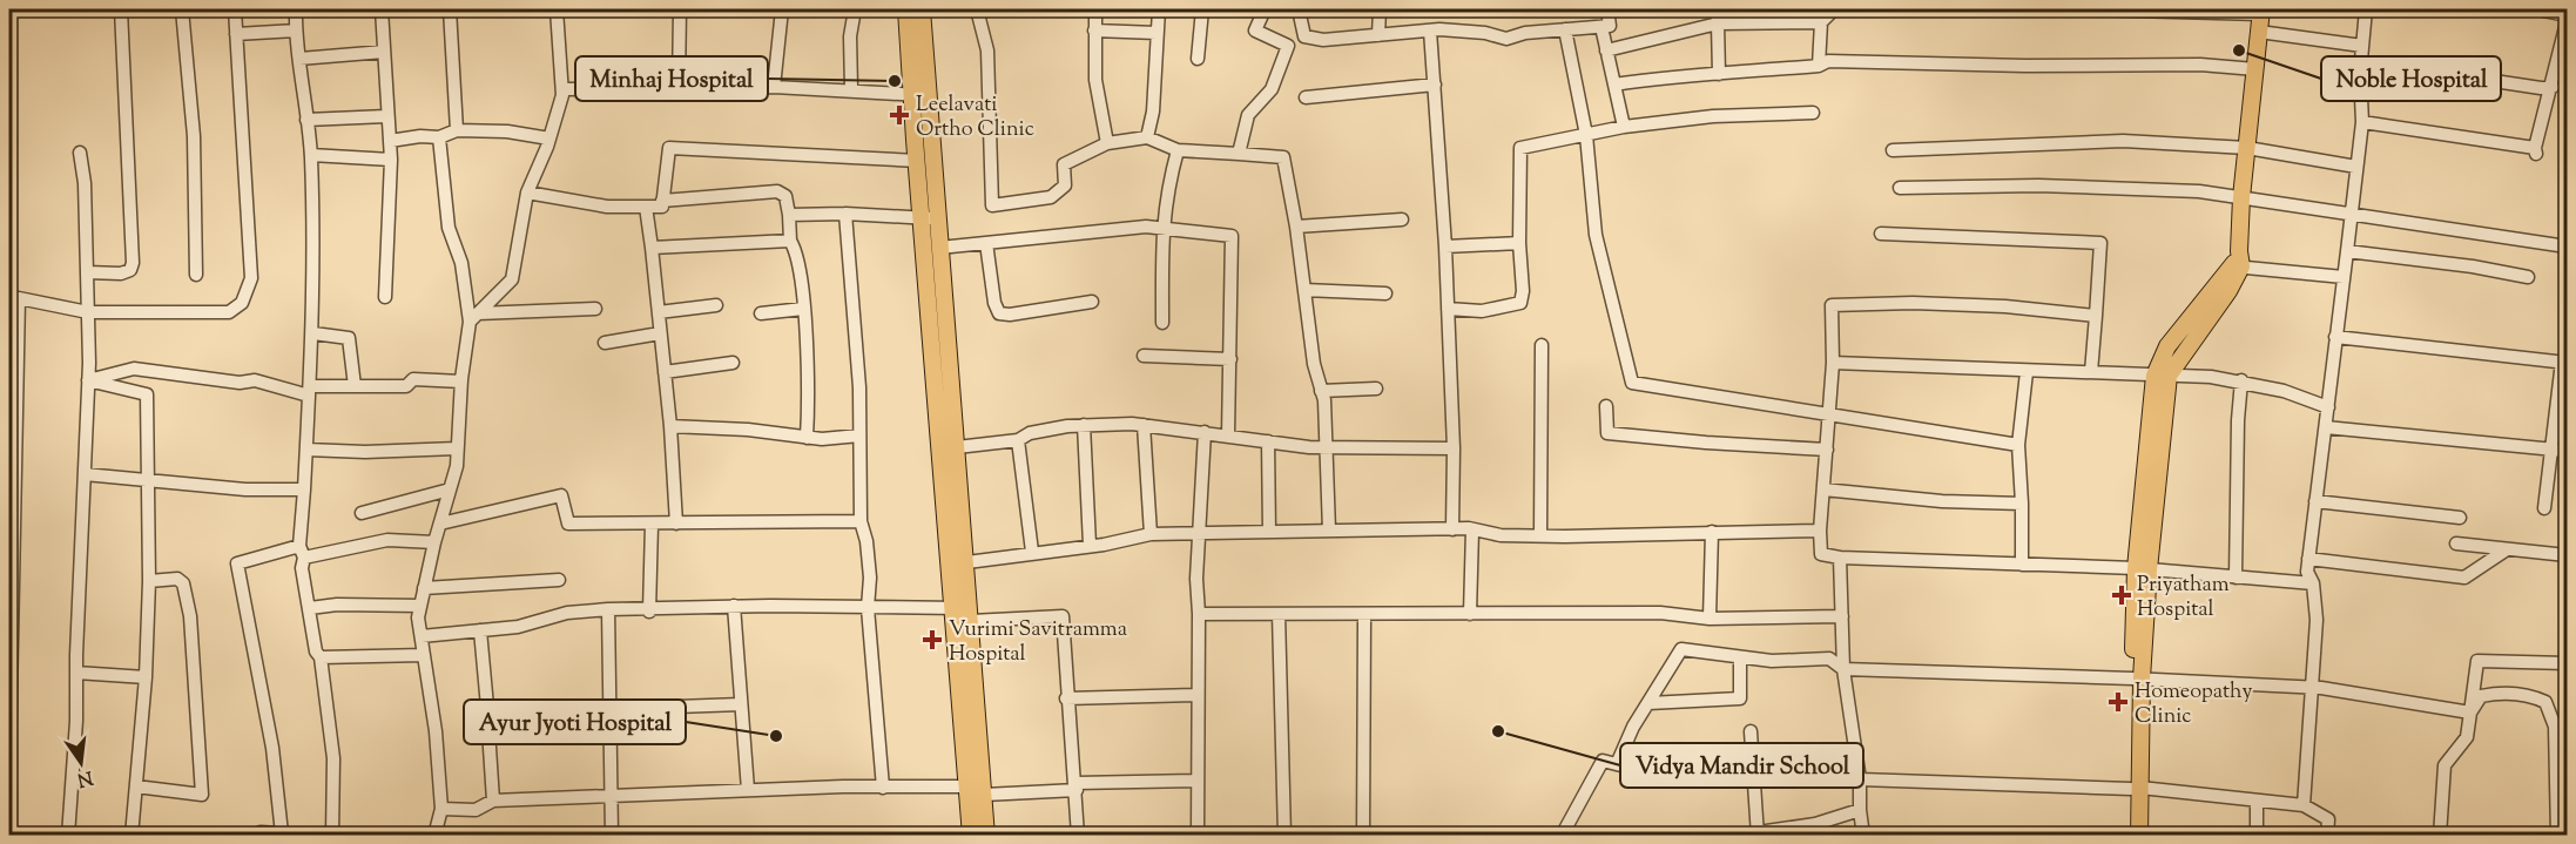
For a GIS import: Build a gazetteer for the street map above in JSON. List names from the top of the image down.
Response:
{
  "places": {
    "other": [
      "Noble Hospital",
      "Minhaj Hospital",
      "Vidya Mandir School",
      "Ayur Jyoti Hospital"
    ],
    "health": [
      "Leelavati Ortho Clinic",
      "Priyatham Hospital",
      "Vurimi Savitramma Hospital",
      "Homeopathy Clinic"
    ]
  },
  "north": "bottom"
}
